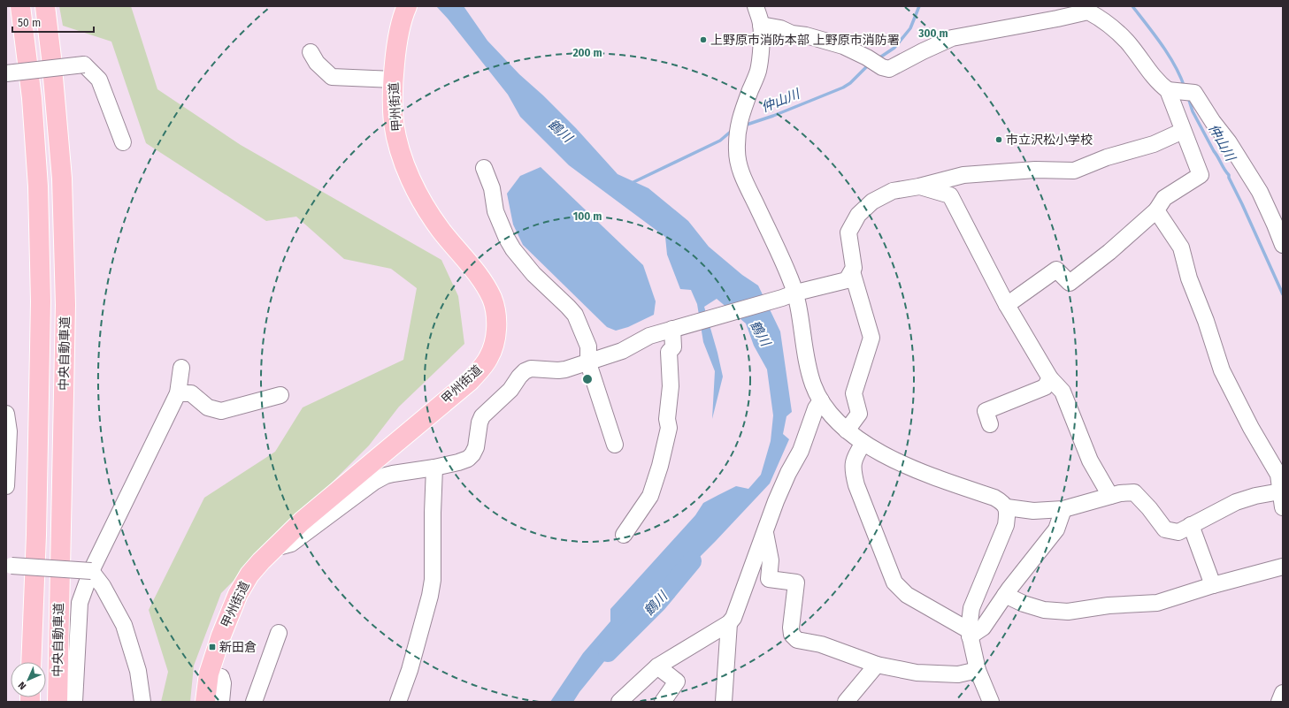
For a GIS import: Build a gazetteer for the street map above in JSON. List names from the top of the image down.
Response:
{
  "streets": {
    "highway": ["甲州街道", "中央自動車道"]
  },
  "water": ["仲山川", "鶴川"],
  "places": {
    "other": ["上野原市消防本部 上野原市消防署", "市立沢松小学校"],
    "transit": ["新田倉"]
  },
  "scale_bar": "50 m",
  "north": "bottom left",
  "rings": ["300 m", "200 m", "100 m"]
}
